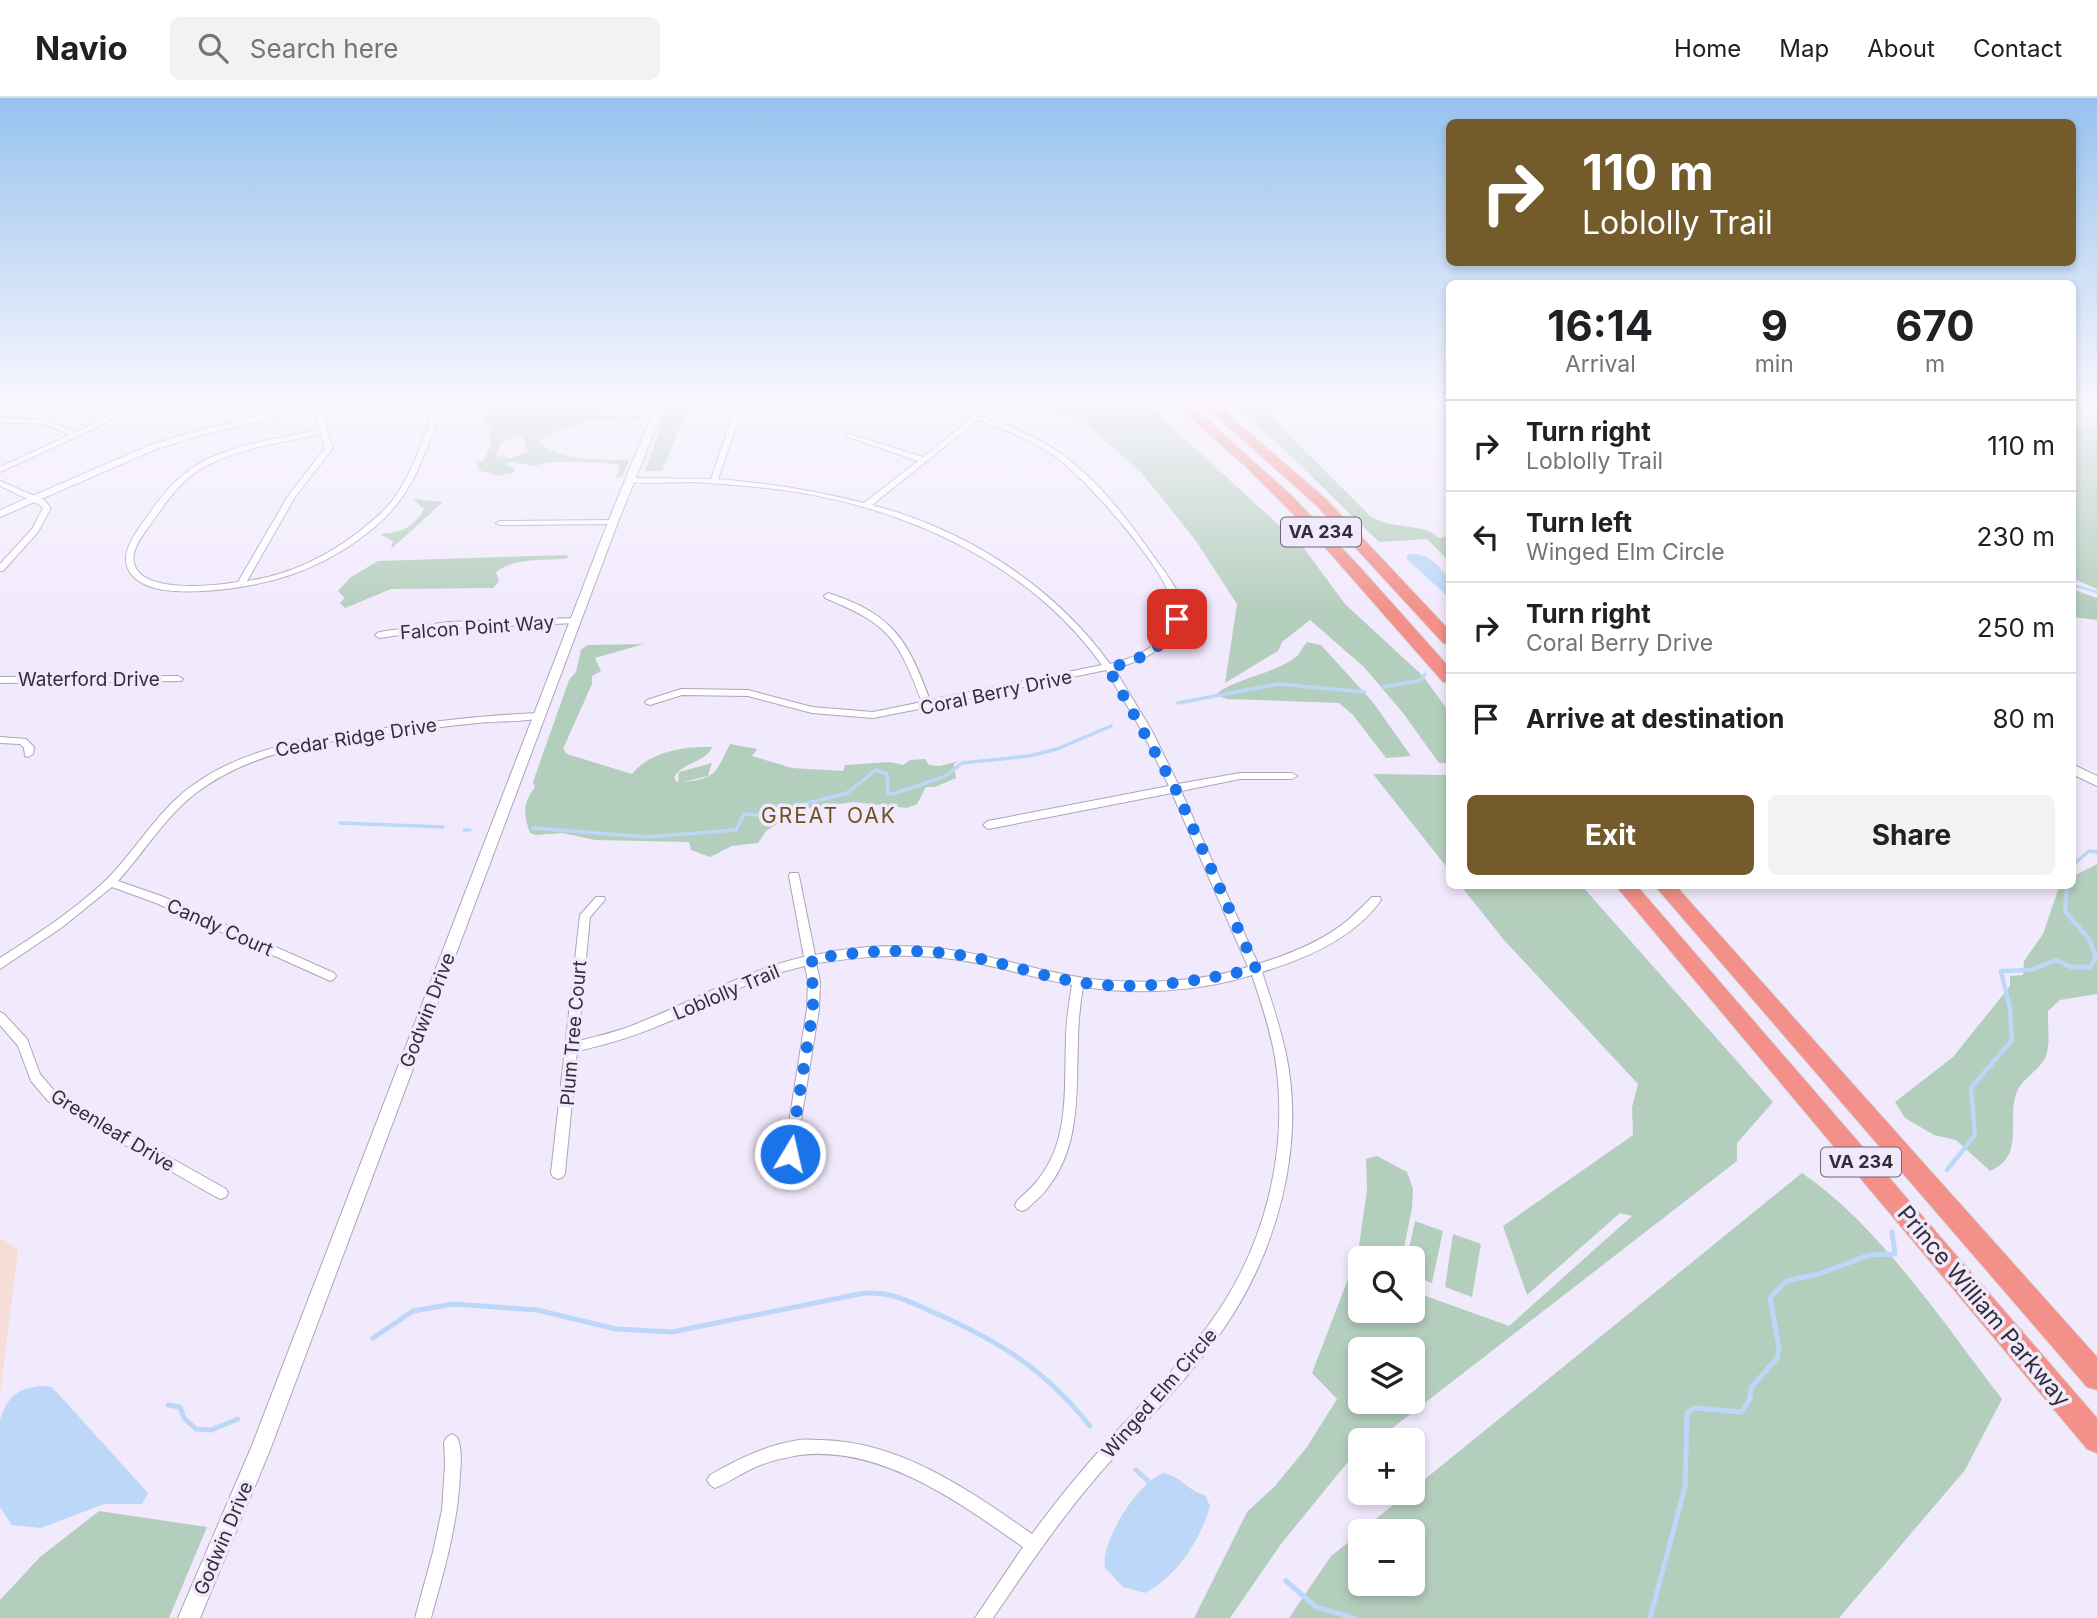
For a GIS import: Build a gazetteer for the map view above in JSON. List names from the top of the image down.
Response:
{
  "streets": {
    "highway": ["VA 234", "Prince William Parkway"],
    "street": [
      "Falcon Point Way",
      "Waterford Drive",
      "Coral Berry Drive",
      "Cedar Ridge Drive",
      "Candy Court",
      "Loblolly Trail",
      "Godwin Drive",
      "Plum Tree Court",
      "Greenleaf Drive",
      "Winged Elm Circle"
    ]
  },
  "crossings": [
    ["Falcon Point Way", "Godwin Drive"],
    ["Coral Berry Drive", "Winged Elm Circle"],
    ["Cedar Ridge Drive", "Candy Court"],
    ["Cedar Ridge Drive", "Godwin Drive"],
    ["Loblolly Trail", "Plum Tree Court"],
    ["Loblolly Trail", "Winged Elm Circle"],
    ["Godwin Drive", "Winged Elm Circle"]
  ],
  "districts": ["GREAT OAK"],
  "page": {
    "header": "Navio",
    "search": "Search here",
    "nav": [
      "Home",
      "Map",
      "About",
      "Contact"
    ],
    "turn": ["110 m", "Loblolly Trail"],
    "eta": [
      "16:14",
      "Arrival",
      "9",
      "min",
      "670",
      "m"
    ],
    "list": [
      {
        "name": "Turn right",
        "note": "Loblolly Trail",
        "value": "110 m"
      },
      {
        "name": "Turn left",
        "note": "Winged Elm Circle",
        "value": "230 m"
      },
      {
        "name": "Turn right",
        "note": "Coral Berry Drive",
        "value": "250 m"
      },
      {
        "name": "Arrive at destination",
        "value": "80 m"
      }
    ],
    "buttons": ["Exit", "Share"],
    "map_buttons": ["+", "−"]
  }
}
